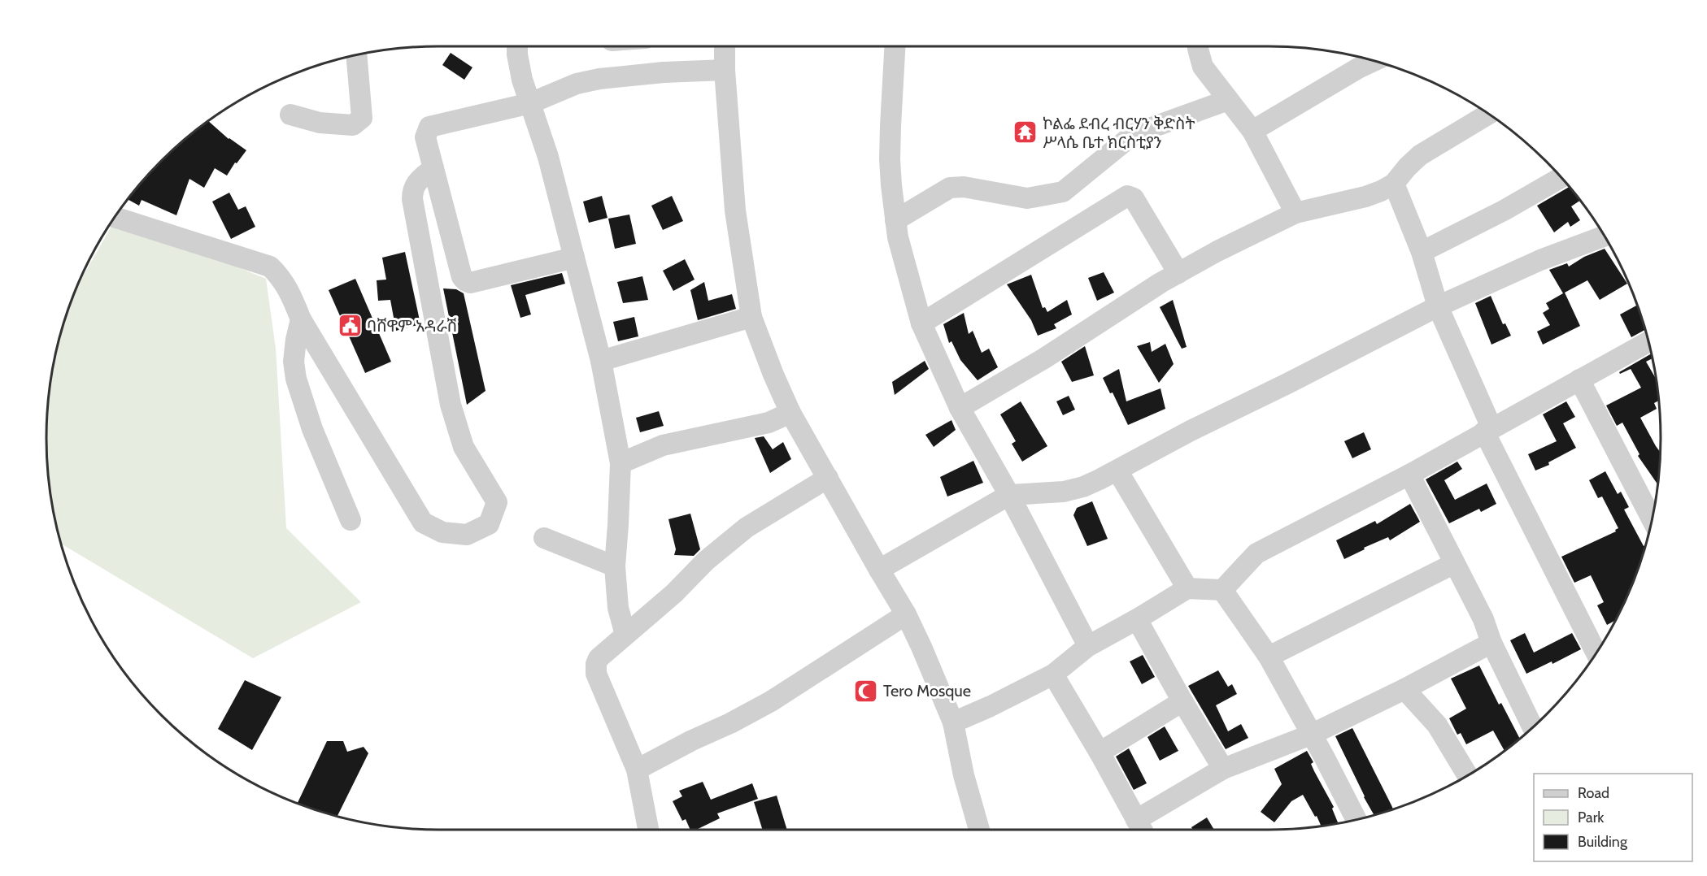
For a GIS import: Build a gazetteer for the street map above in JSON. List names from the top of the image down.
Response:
{
  "places": {
    "temple": ["ኮልፌ ደብረ ብርሃን ቅድስት ሥላሴ ቤተ ክርስቲያን"],
    "public building": ["ባሸዋም አዳራሽ"],
    "mosque": ["Tero Mosque"]
  },
  "legend": ["Road", "Park", "Building"]
}
